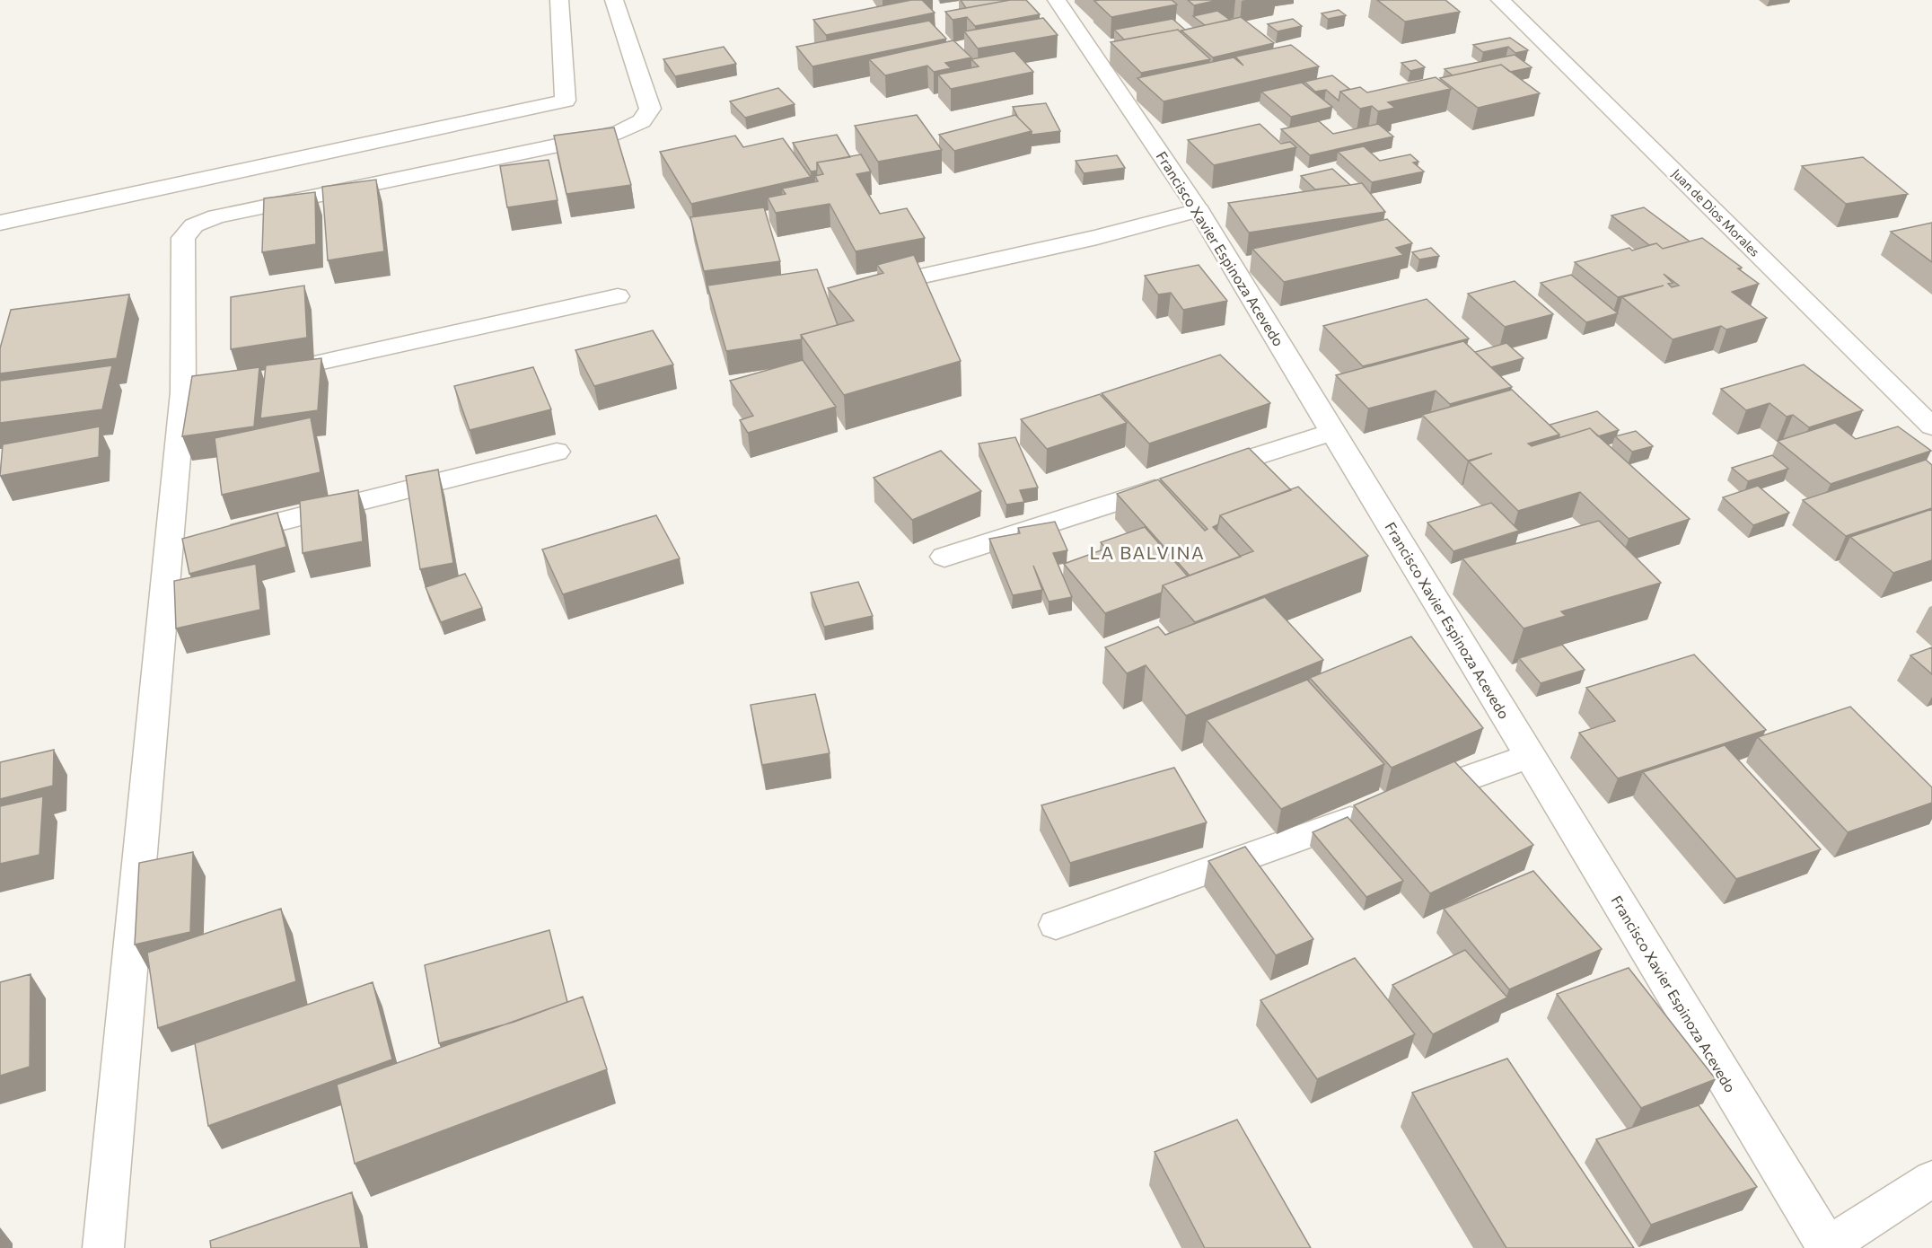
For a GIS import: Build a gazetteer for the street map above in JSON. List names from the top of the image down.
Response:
{
  "streets": {
    "street": ["Juan de Dios Morales", "Francisco Xavier Espinoza Acevedo"]
  },
  "districts": ["LA BALVINA"]
}
